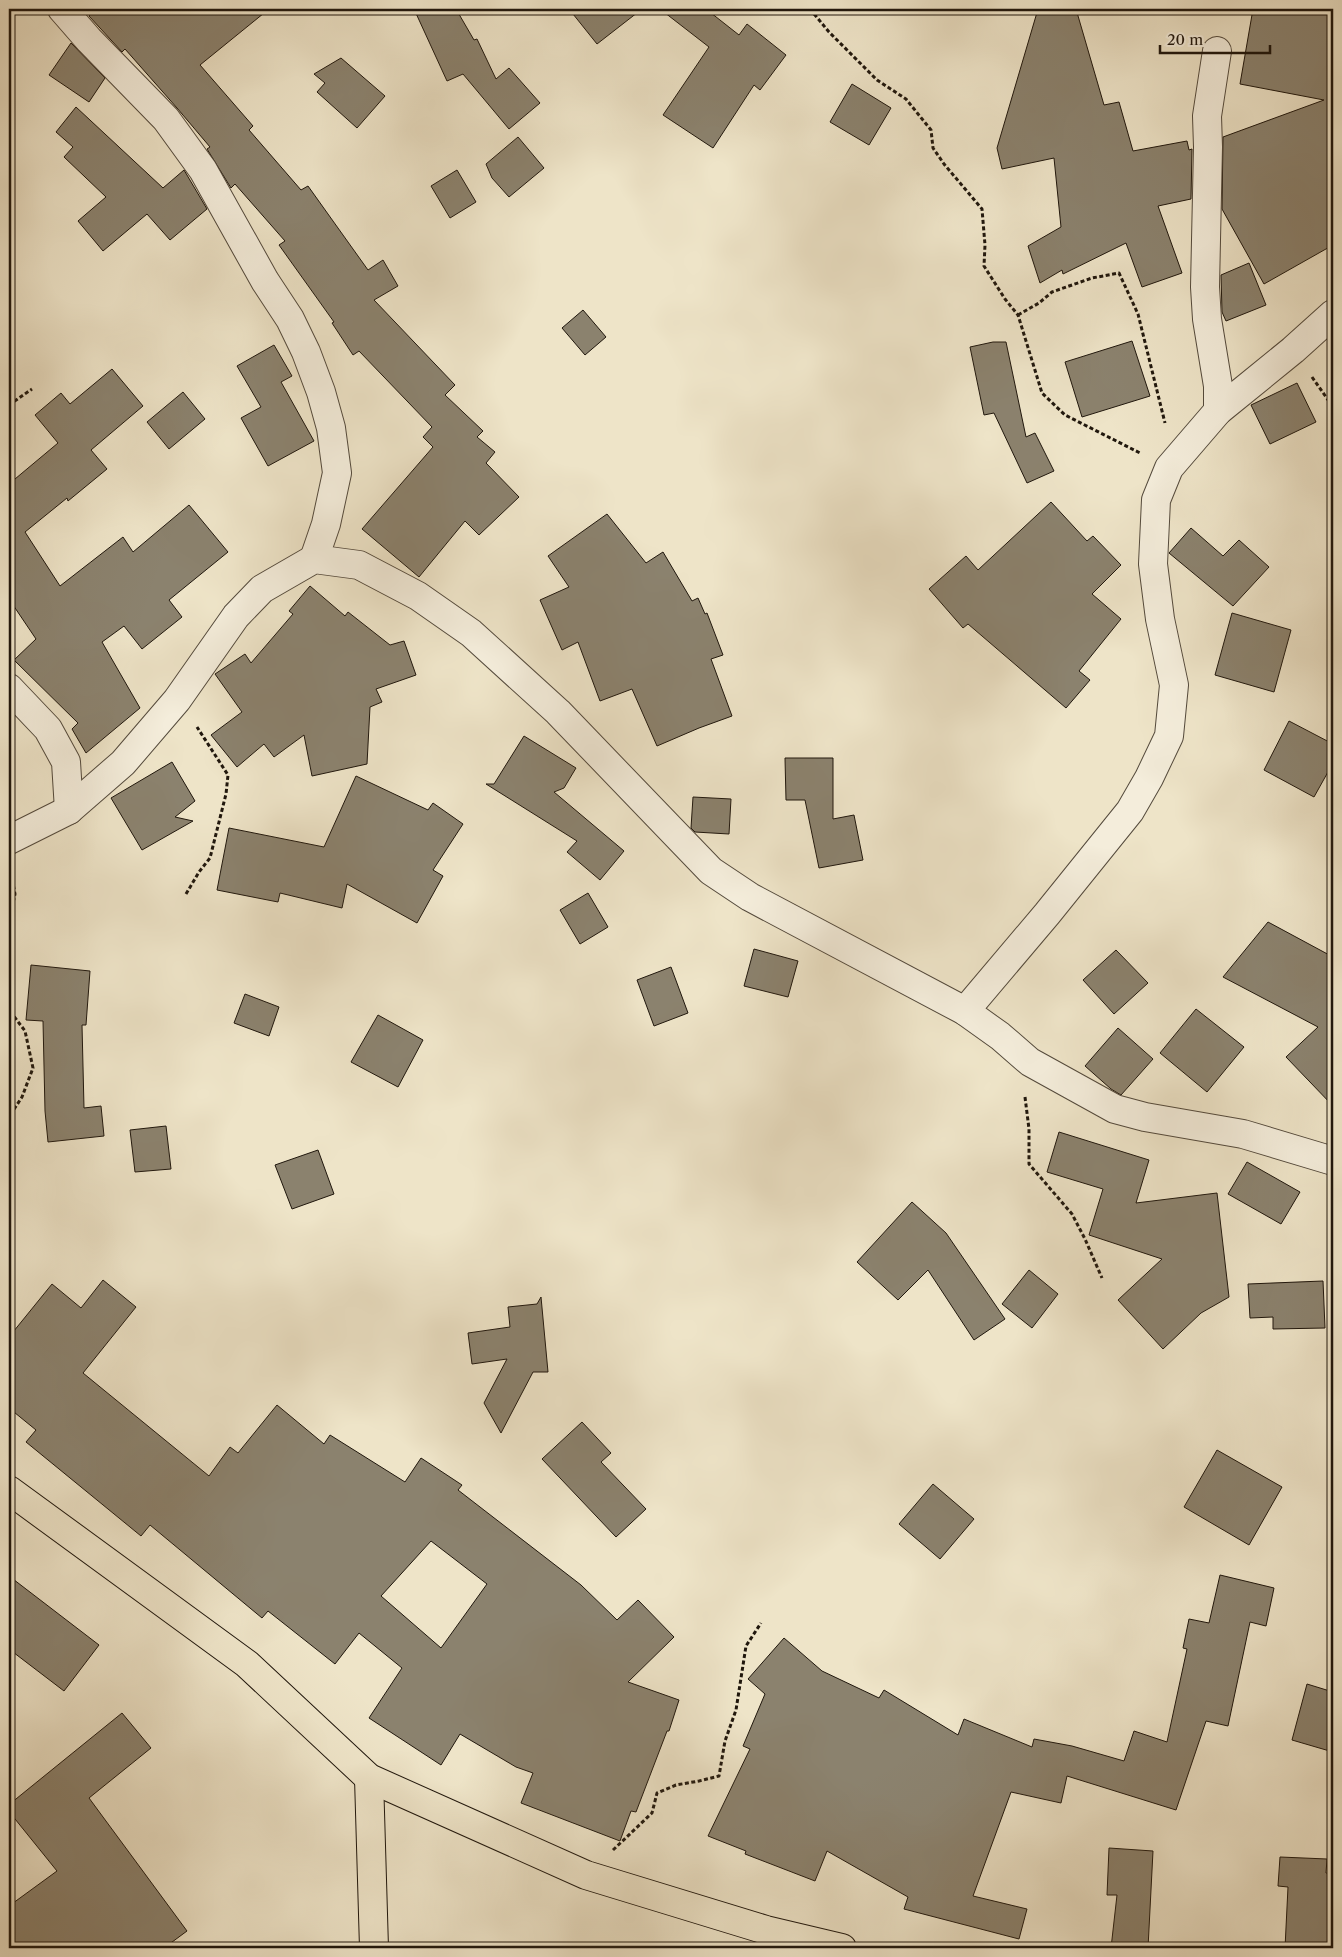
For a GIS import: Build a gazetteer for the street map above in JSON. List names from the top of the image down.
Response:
{
  "scale_bar": "20 m"
}
